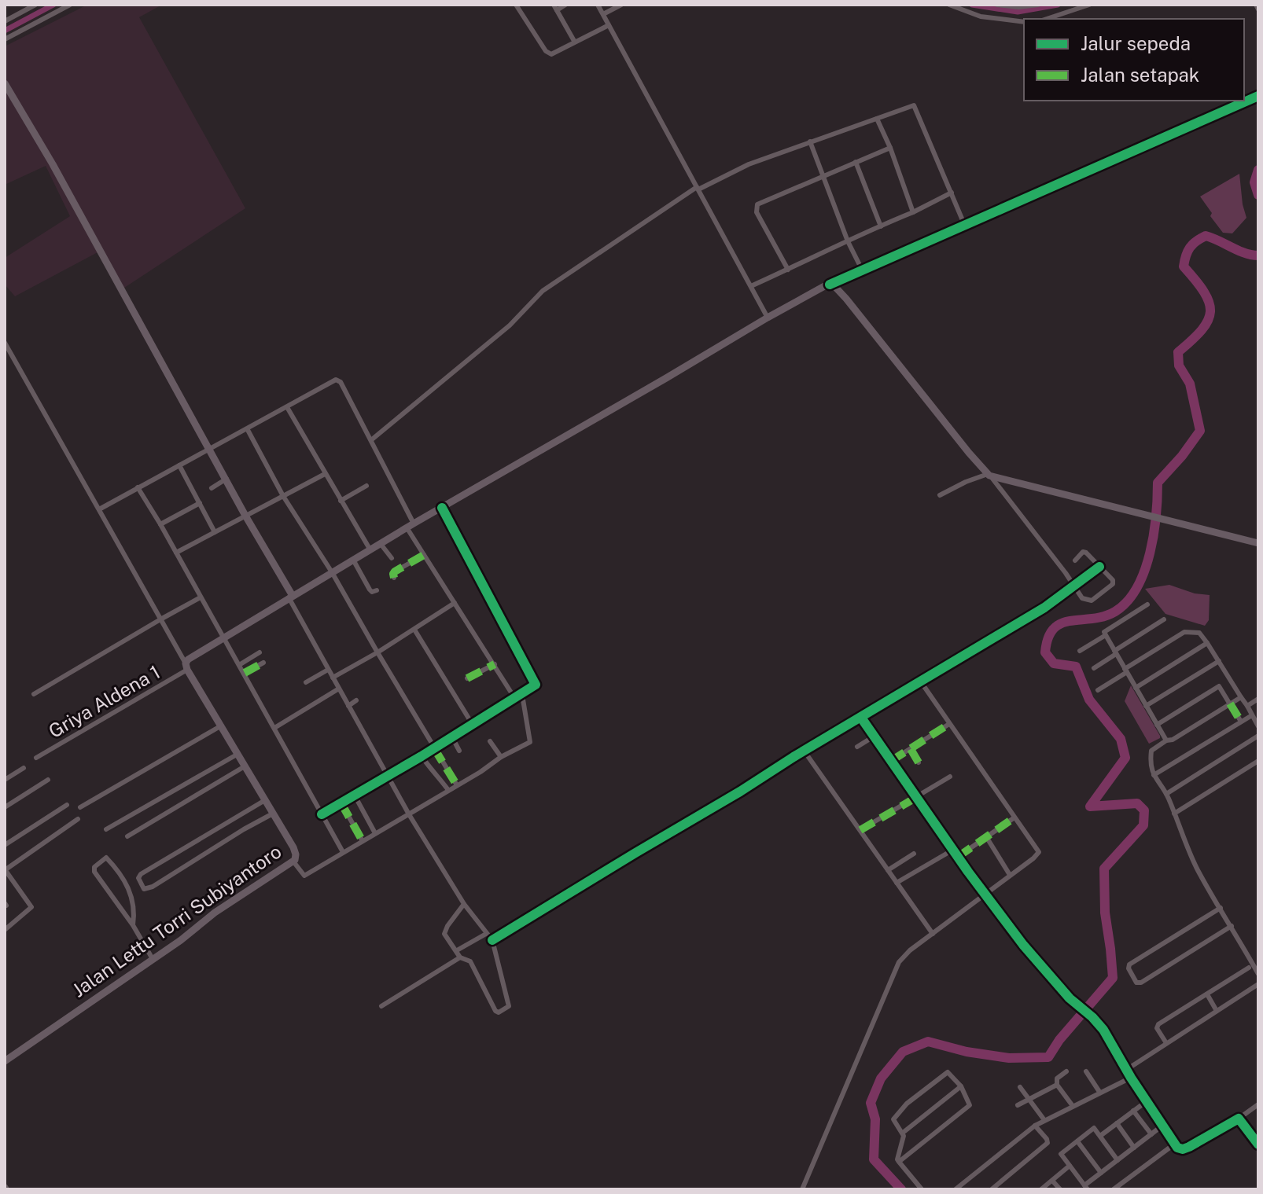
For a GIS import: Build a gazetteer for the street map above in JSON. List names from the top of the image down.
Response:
{
  "streets": {
    "main road": ["Jalan Lettu Torri Subiyantoro"],
    "street": ["Griya Aldena 1"]
  },
  "crossings": [
    ["Griya Aldena 1", "Jalan Lettu Torri Subiyantoro"]
  ],
  "legend": ["Jalur sepeda", "Jalan setapak"]
}
